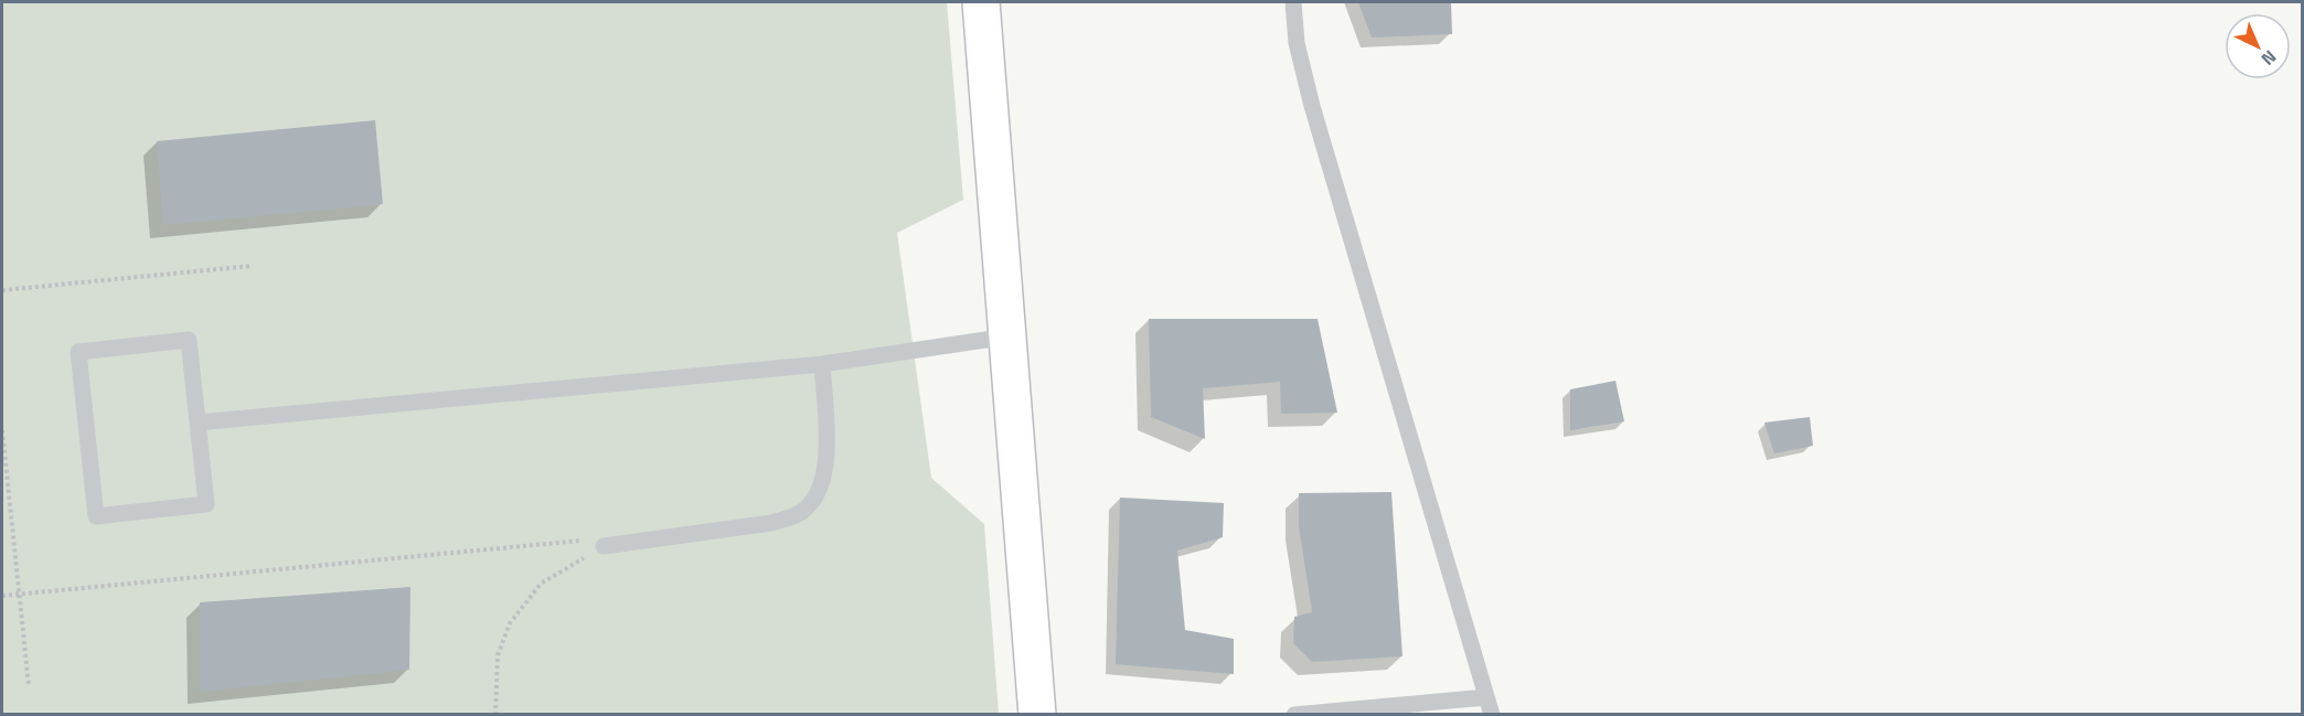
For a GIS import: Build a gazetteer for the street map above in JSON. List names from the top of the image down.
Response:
{
  "north": "bottom right"
}
